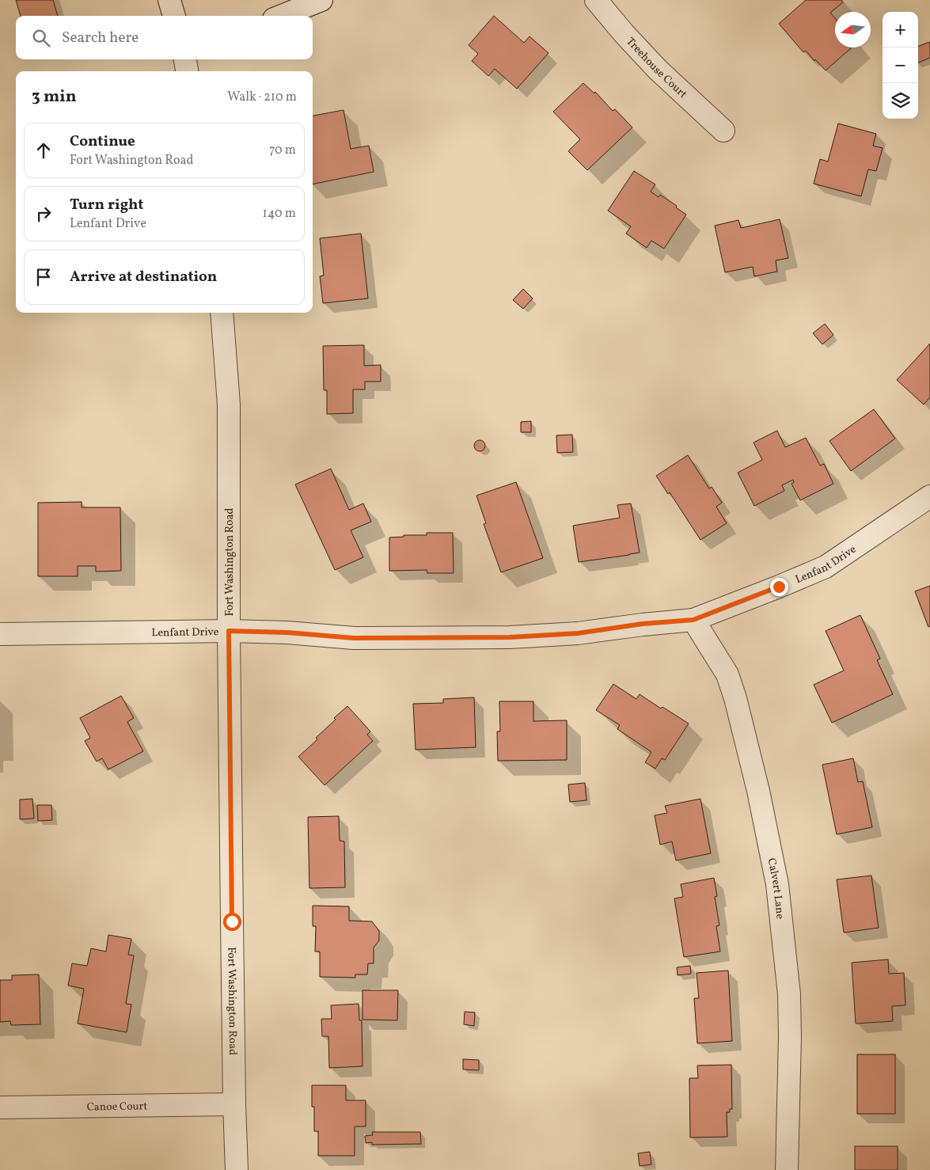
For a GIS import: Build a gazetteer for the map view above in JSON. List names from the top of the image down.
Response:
{
  "streets": {
    "street": [
      "Treehouse Court",
      "Fort Washington Road",
      "Lenfant Drive",
      "Calvert Lane",
      "Canoe Court"
    ]
  },
  "crossings": [
    ["Fort Washington Road", "Lenfant Drive"],
    ["Fort Washington Road", "Canoe Court"],
    ["Lenfant Drive", "Calvert Lane"]
  ],
  "north": "left",
  "page": {
    "map_buttons": ["+", "−"],
    "search": "Search here",
    "heading": ["3 min", "Walk · 210 m"],
    "list": [
      ["Continue", "Fort Washington Road", "70 m"],
      ["Turn right", "Lenfant Drive", "140 m"],
      "Arrive at destination"
    ]
  }
}
